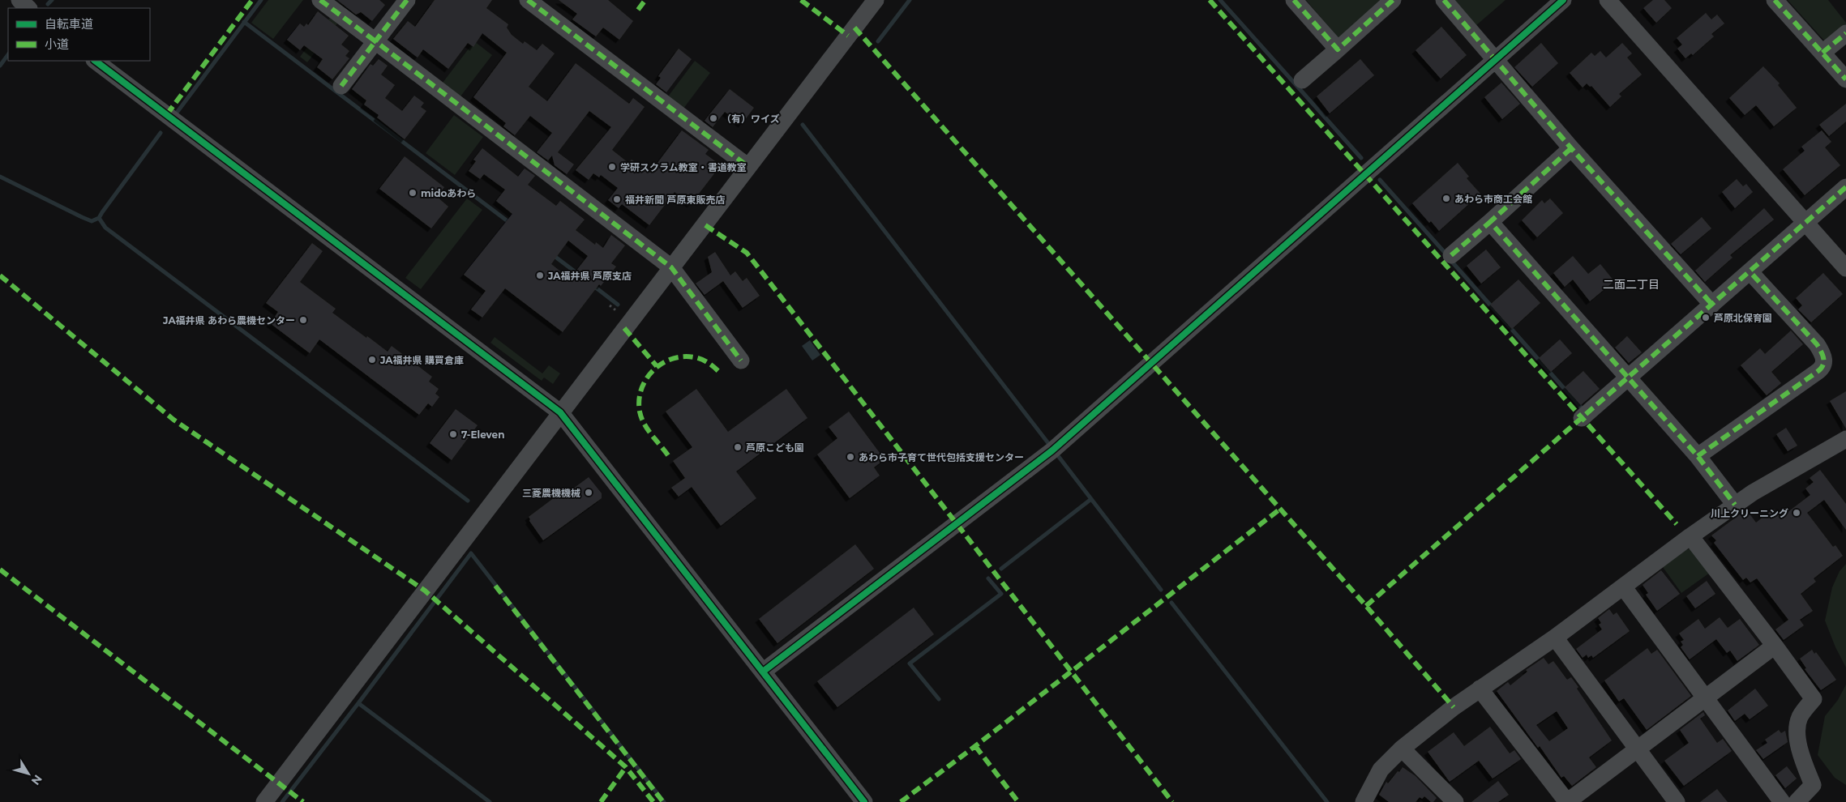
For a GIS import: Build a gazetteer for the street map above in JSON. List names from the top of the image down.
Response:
{
  "districts": ["二面二丁目"],
  "places": [
    "（有）ワイズ",
    "学研スクラム教室・書道教室",
    "midoあわら",
    "あわら市商工会館",
    "福井新聞 芦原東販売店",
    "JA福井県 芦原支店",
    "芦原北保育園",
    "JA福井県 あわら農機センター",
    "JA福井県 購買倉庫",
    "7-Eleven",
    "芦原こども園",
    "あわら市子育て世代包括支援センター",
    "三菱農機機械",
    "川上クリーニング"
  ],
  "legend": ["自転車道", "小道"],
  "north": "bottom right"
}
